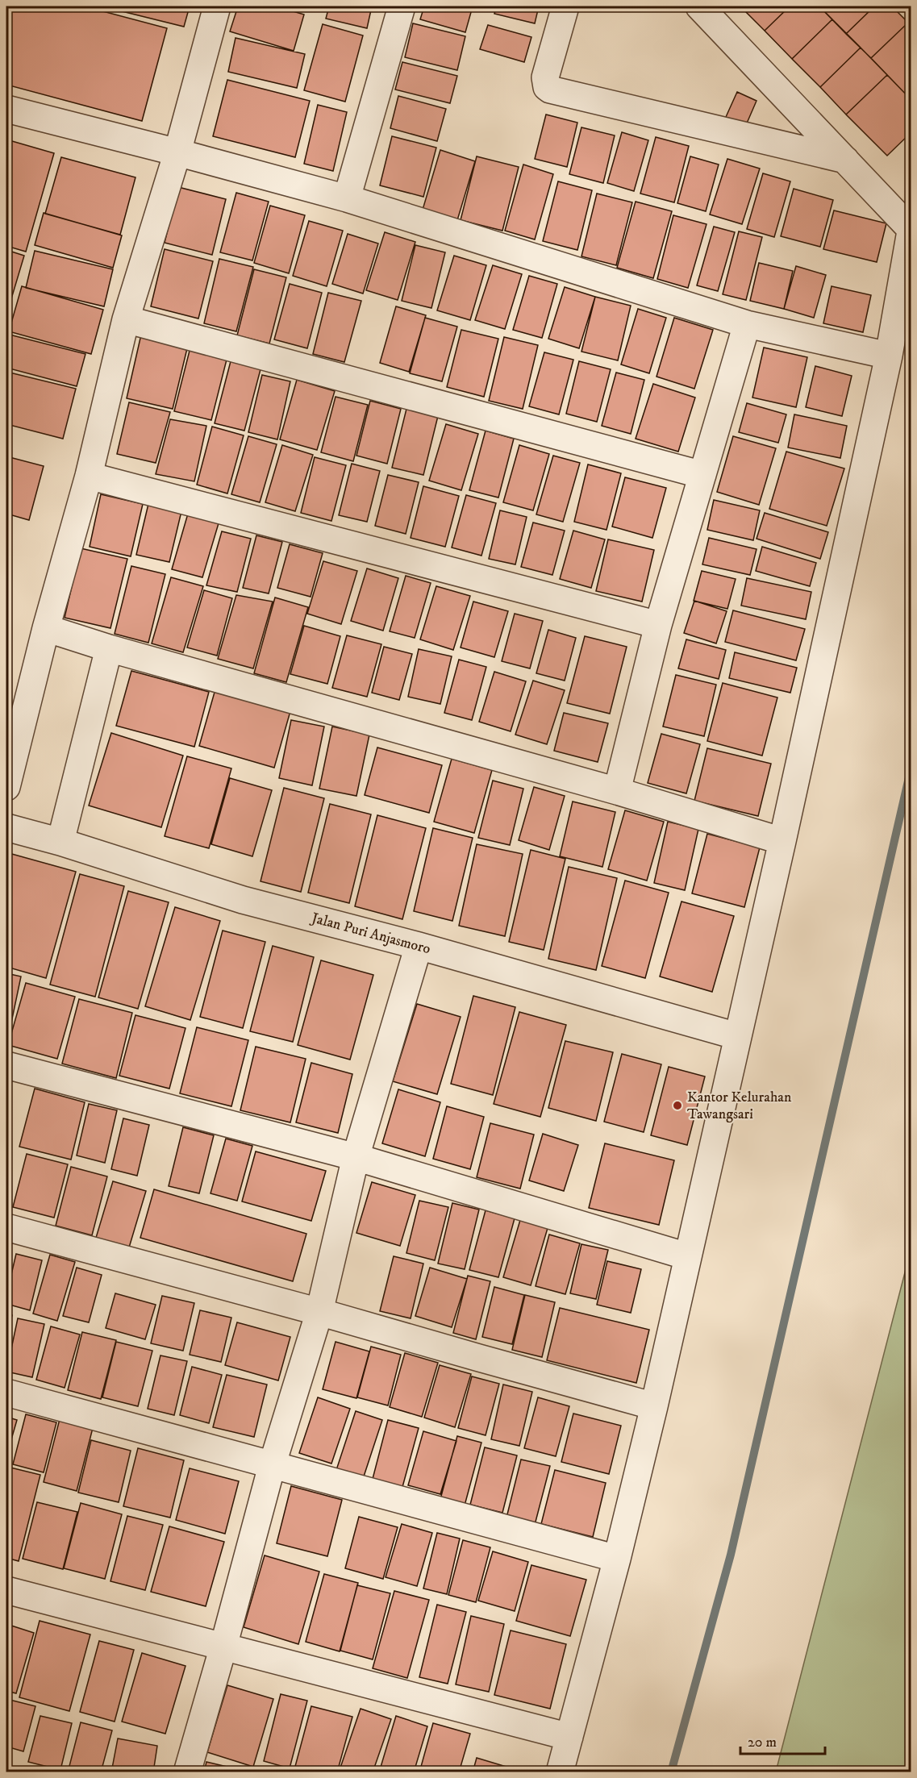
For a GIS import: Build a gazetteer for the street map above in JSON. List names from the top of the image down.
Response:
{
  "streets": {
    "street": ["Jalan Puri Anjasmoro"]
  },
  "places": ["Kantor Kelurahan Tawangsari"],
  "scale_bar": "20 m"
}
